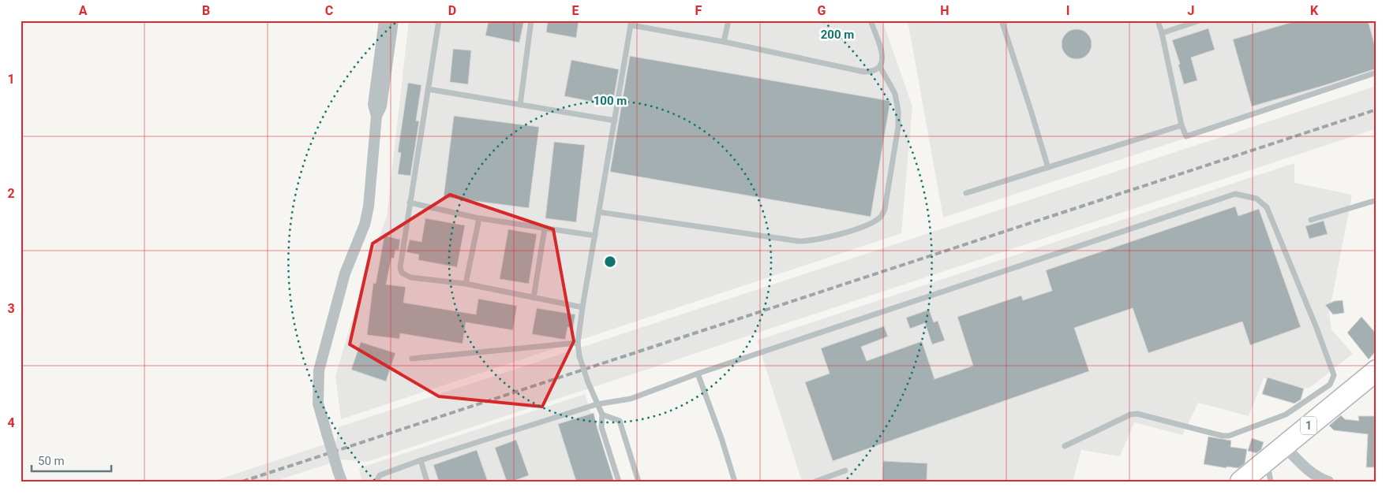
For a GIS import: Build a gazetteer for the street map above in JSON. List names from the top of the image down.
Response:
{
  "streets": {
    "highway": ["1"]
  },
  "scale_bar": "50 m",
  "grid": {
    "columns": [
      "A",
      "B",
      "C",
      "D",
      "E",
      "F",
      "G",
      "H",
      "I",
      "J",
      "K"
    ],
    "rows": [
      "1",
      "2",
      "3",
      "4"
    ]
  },
  "rings": ["200 m", "100 m"]
}
